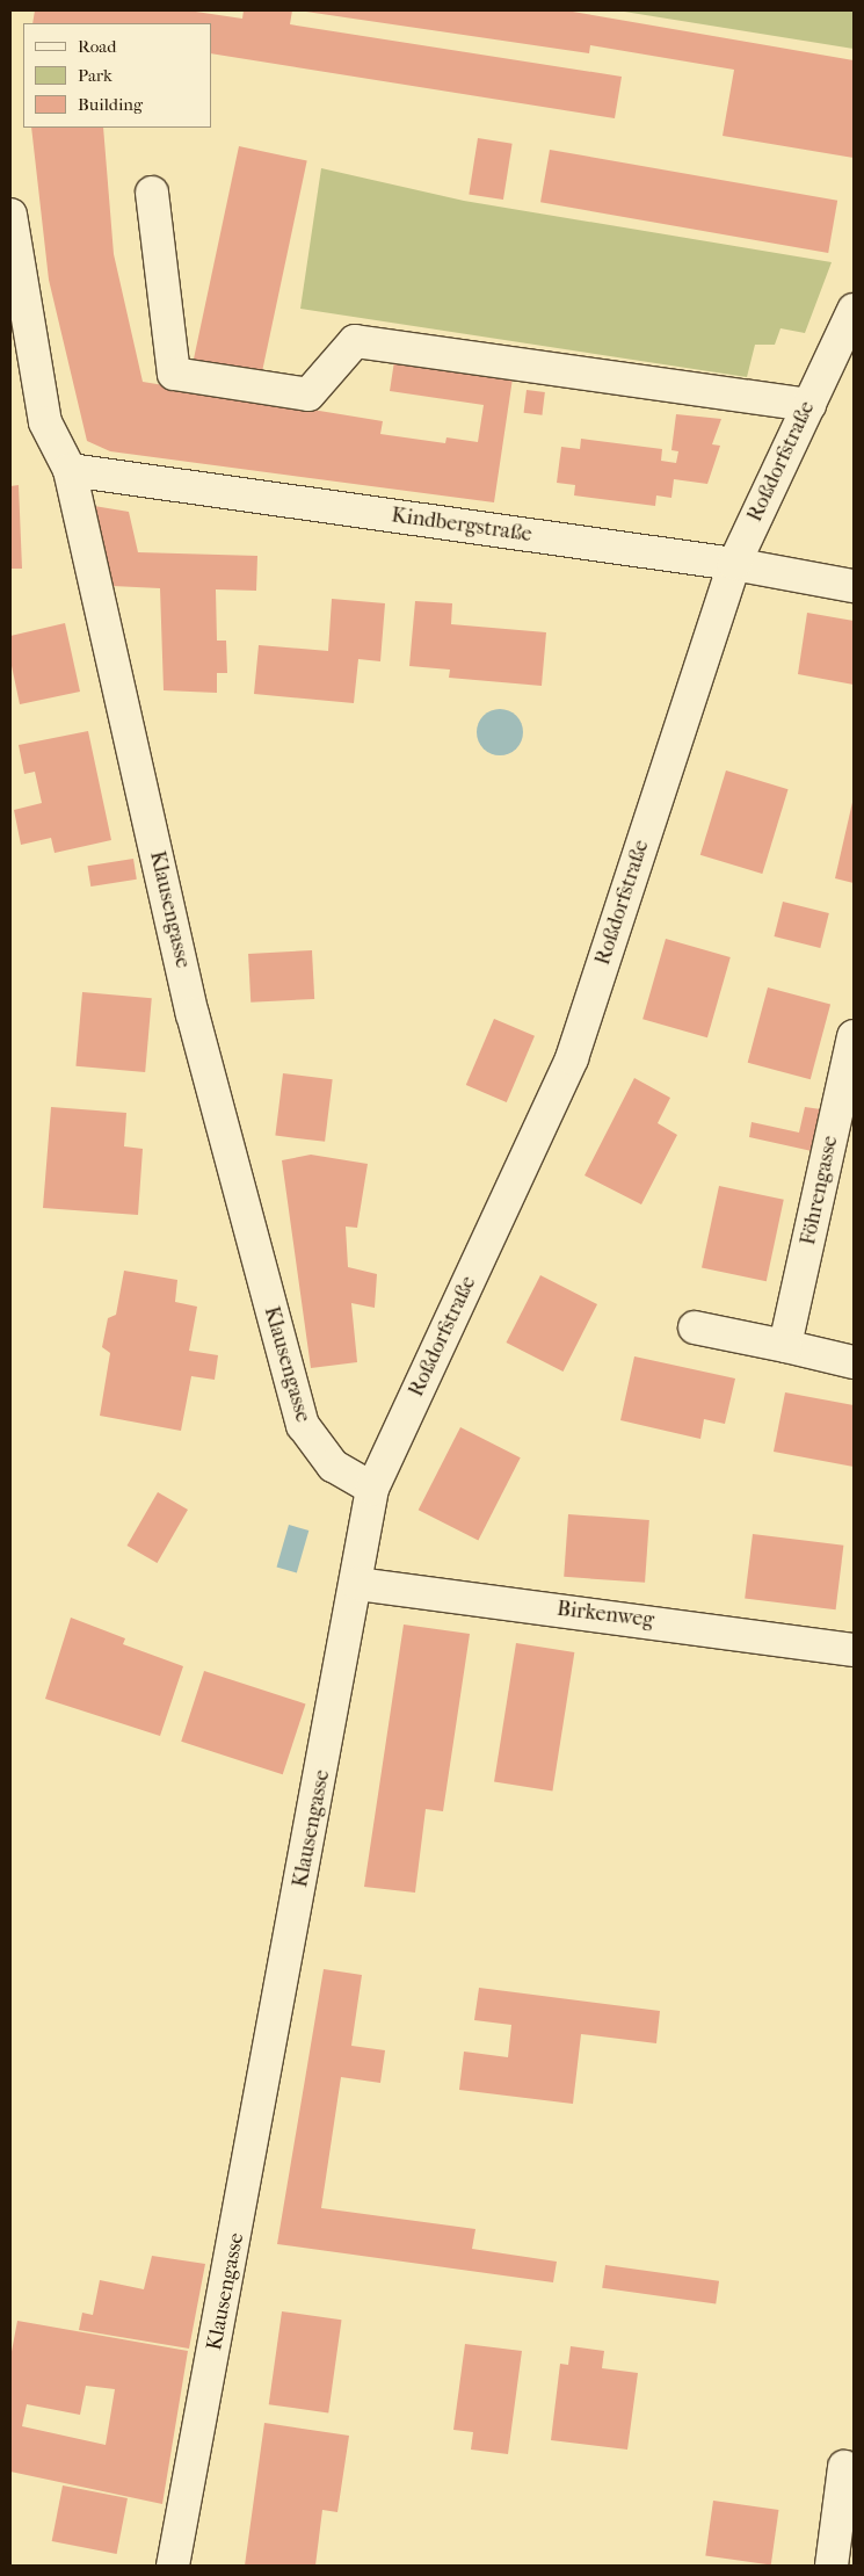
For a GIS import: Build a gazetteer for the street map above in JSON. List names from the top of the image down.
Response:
{
  "streets": {
    "street": [
      "Roßdorfstraße",
      "Kindbergstraße",
      "Klausengasse",
      "Föhrengasse",
      "Birkenweg"
    ]
  },
  "crossings": [
    ["Roßdorfstraße", "Kindbergstraße"],
    ["Roßdorfstraße", "Klausengasse"],
    ["Kindbergstraße", "Klausengasse"],
    ["Klausengasse", "Birkenweg"]
  ],
  "legend": ["Road", "Park", "Building"]
}
